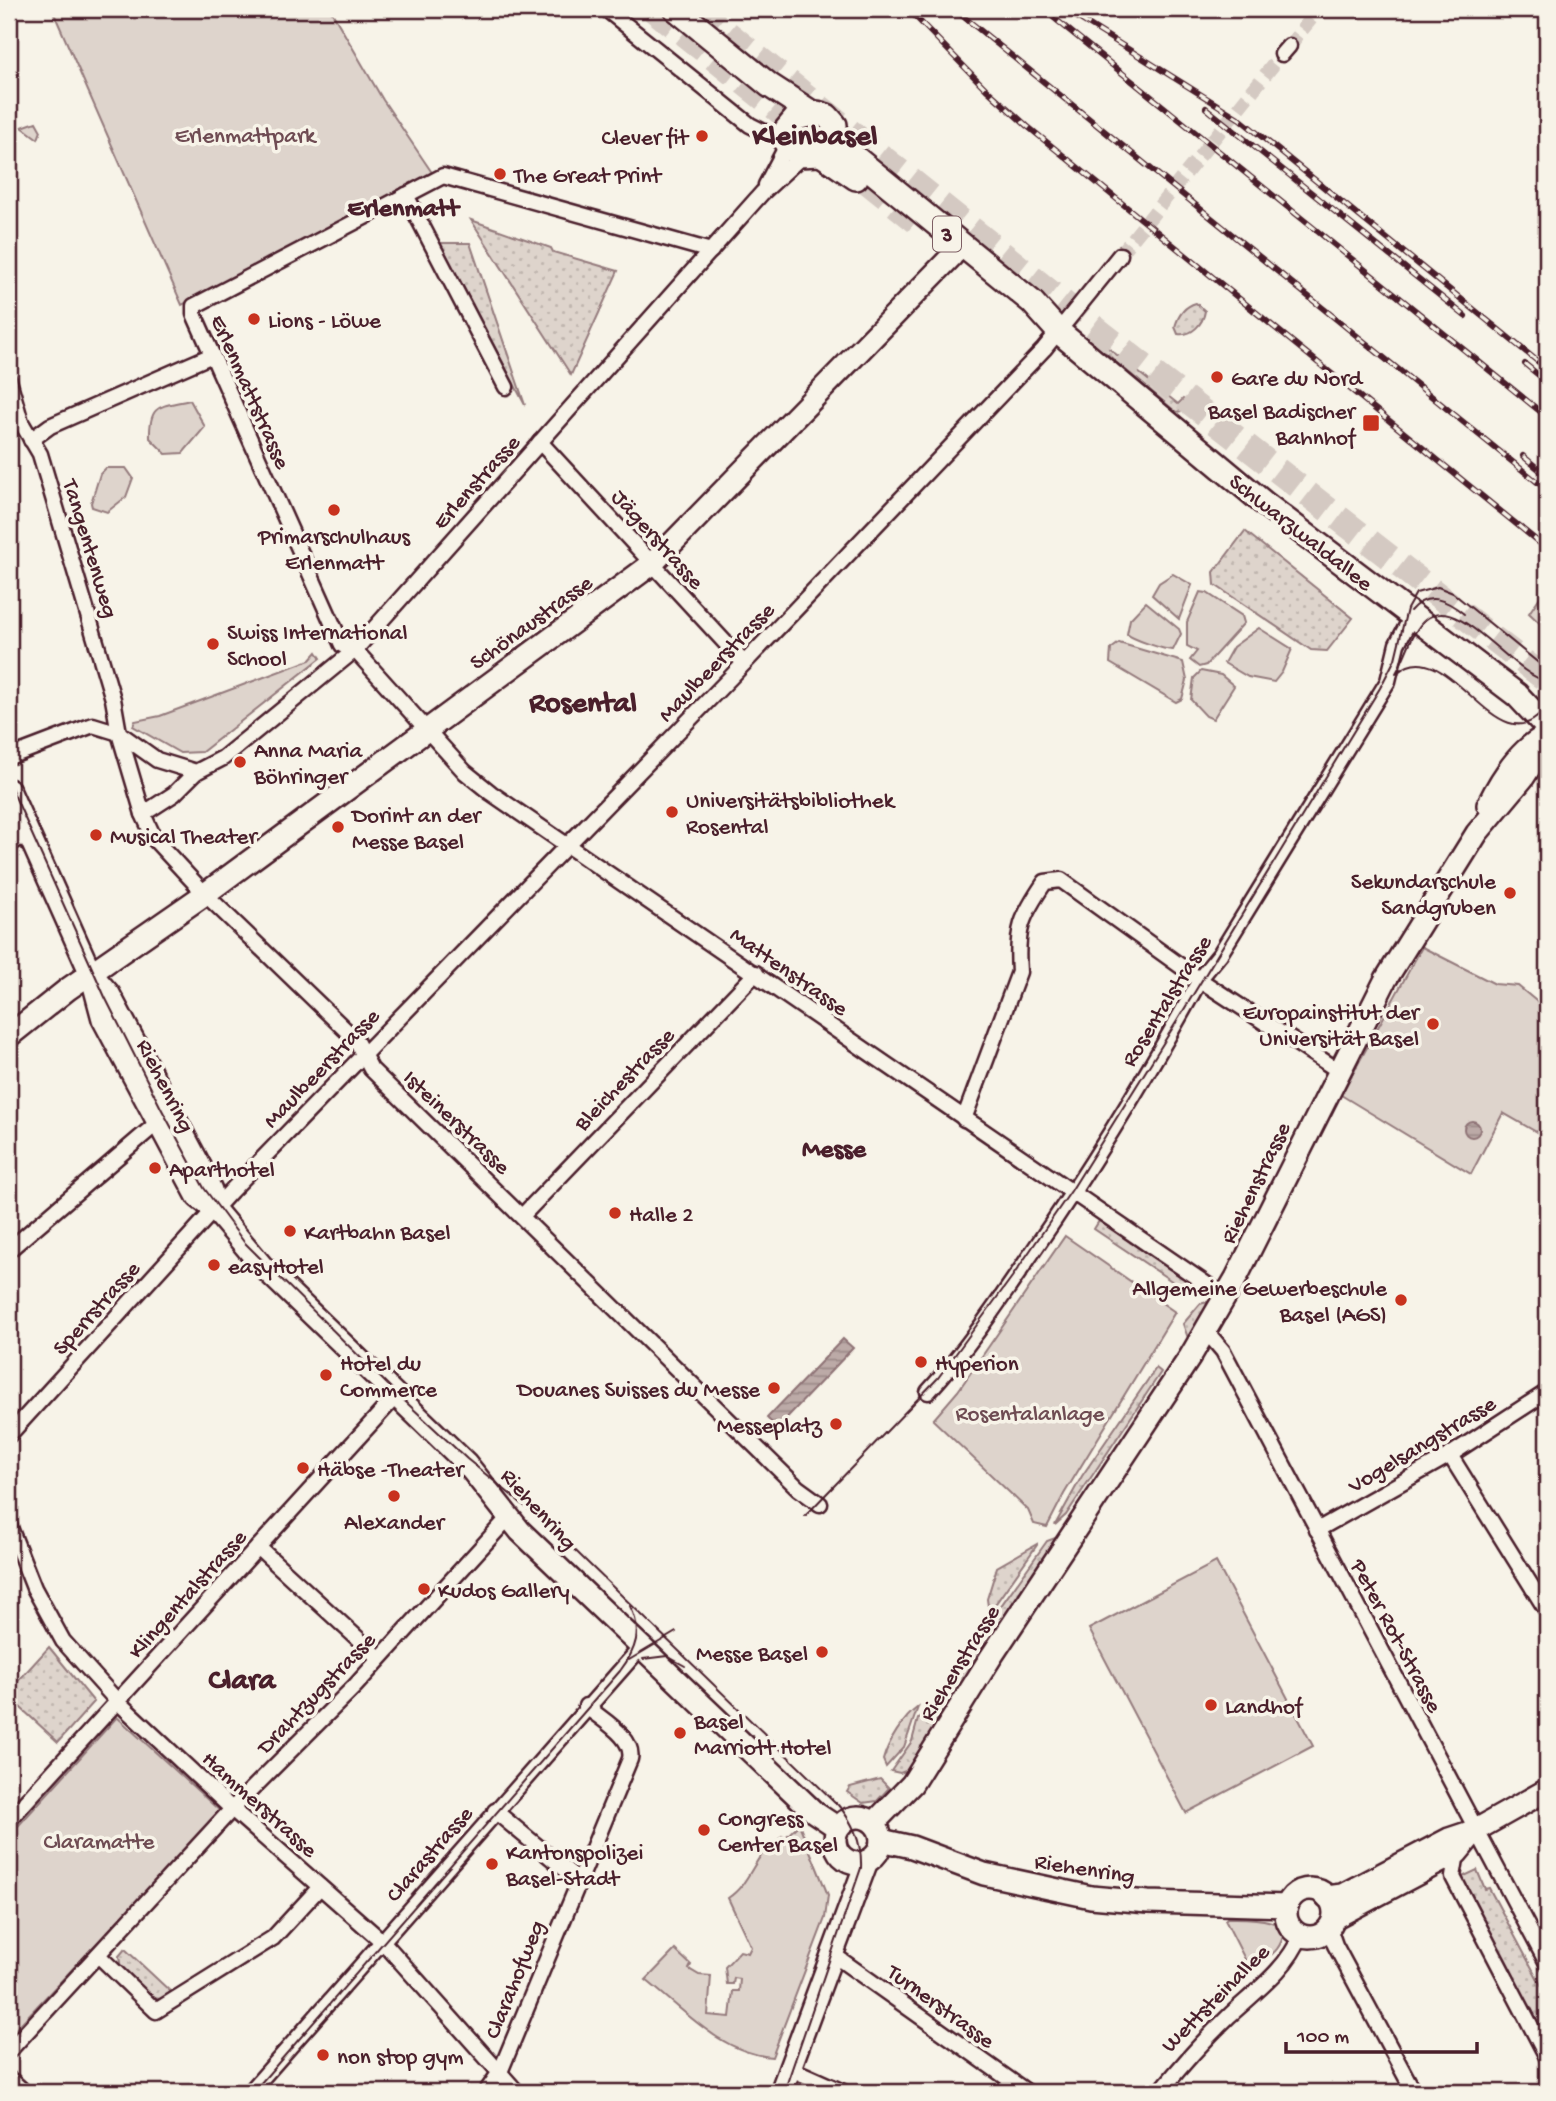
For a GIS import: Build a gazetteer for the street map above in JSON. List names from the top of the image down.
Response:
{
  "streets": {
    "main road": [
      "3",
      "Schwarzwaldallee",
      "Schönaustrasse",
      "Riehenring",
      "Riehenstrasse",
      "Wettsteinallee"
    ],
    "street": [
      "Erlenmattstrasse",
      "Erlenstrasse",
      "Jägerstrasse",
      "Tangentenweg",
      "Maulbeerstrasse",
      "Mattenstrasse",
      "Rosentalstrasse",
      "Bleichestrasse",
      "Isteinerstrasse",
      "Sperrstrasse",
      "Vogelsangstrasse",
      "Klingentalstrasse",
      "Peter Rot-Strasse",
      "Drahtzugstrasse",
      "Hammerstrasse",
      "Clarastrasse",
      "Clarahofweg",
      "Turnerstrasse"
    ]
  },
  "crossings": [
    ["3", "Erlenstrasse"],
    ["3", "Schwarzwaldallee"],
    ["Erlenmattstrasse", "Erlenstrasse"],
    ["Erlenmattstrasse", "Mattenstrasse"],
    ["Erlenstrasse", "Schwarzwaldallee"],
    ["Erlenstrasse", "Jägerstrasse"],
    ["Erlenstrasse", "Mattenstrasse"],
    ["Erlenstrasse", "Isteinerstrasse"],
    ["Schwarzwaldallee", "Schönaustrasse"],
    ["Schwarzwaldallee", "Maulbeerstrasse"],
    ["Schwarzwaldallee", "Rosentalstrasse"],
    ["Jägerstrasse", "Schönaustrasse"],
    ["Jägerstrasse", "Maulbeerstrasse"],
    ["Tangentenweg", "Isteinerstrasse"],
    ["Schönaustrasse", "Mattenstrasse"],
    ["Schönaustrasse", "Riehenring"],
    ["Schönaustrasse", "Isteinerstrasse"],
    ["Maulbeerstrasse", "Mattenstrasse"],
    ["Maulbeerstrasse", "Riehenring"],
    ["Maulbeerstrasse", "Isteinerstrasse"],
    ["Maulbeerstrasse", "Sperrstrasse"],
    ["Mattenstrasse", "Rosentalstrasse"],
    ["Mattenstrasse", "Bleichestrasse"],
    ["Mattenstrasse", "Riehenstrasse"],
    ["Bleichestrasse", "Isteinerstrasse"],
    ["Riehenring", "Riehenstrasse"],
    ["Riehenring", "Sperrstrasse"],
    ["Riehenring", "Klingentalstrasse"],
    ["Riehenring", "Drahtzugstrasse"],
    ["Riehenring", "Clarastrasse"],
    ["Riehenring", "Wettsteinallee"],
    ["Riehenstrasse", "Peter Rot-Strasse"],
    ["Vogelsangstrasse", "Peter Rot-Strasse"],
    ["Klingentalstrasse", "Hammerstrasse"],
    ["Drahtzugstrasse", "Hammerstrasse"],
    ["Hammerstrasse", "Clarastrasse"],
    ["Hammerstrasse", "Clarahofweg"],
    ["Clarastrasse", "Clarahofweg"]
  ],
  "districts": [
    "Kleinbasel",
    "Erlenmatt",
    "Rosental",
    "Messe",
    "Clara"
  ],
  "parks": ["Erlenmattpark", "Rosentalanlage", "Claramatte"],
  "places": {
    "other": [
      "Clever fit",
      "The Great Print",
      "Lions - Löwe",
      "Gare du Nord",
      "Primarschulhaus Erlenmatt",
      "Swiss International School",
      "Anna Maria Böhringer",
      "Universitätsbibliothek Rosental",
      "Dorint an der Messe Basel",
      "Musical Theater",
      "Sekundarschule Sandgruben",
      "Europainstitut der Universität Basel",
      "Aparthotel",
      "Halle 2",
      "Kartbahn Basel",
      "easyHotel",
      "Allgemeine Gewerbeschule Basel (AGS)",
      "Hyperion",
      "Hotel du Commerce",
      "Douanes Suisses du Messe",
      "Messeplatz",
      "Häbse -Theater",
      "Alexander",
      "Kudos Gallery",
      "Messe Basel",
      "Landhof",
      "Basel Marriott Hotel",
      "Congress Center Basel",
      "Kantonspolizei Basel-Stadt",
      "non stop gym"
    ],
    "transit": ["Basel Badischer Bahnhof"]
  },
  "scale_bar": "100 m"
}
